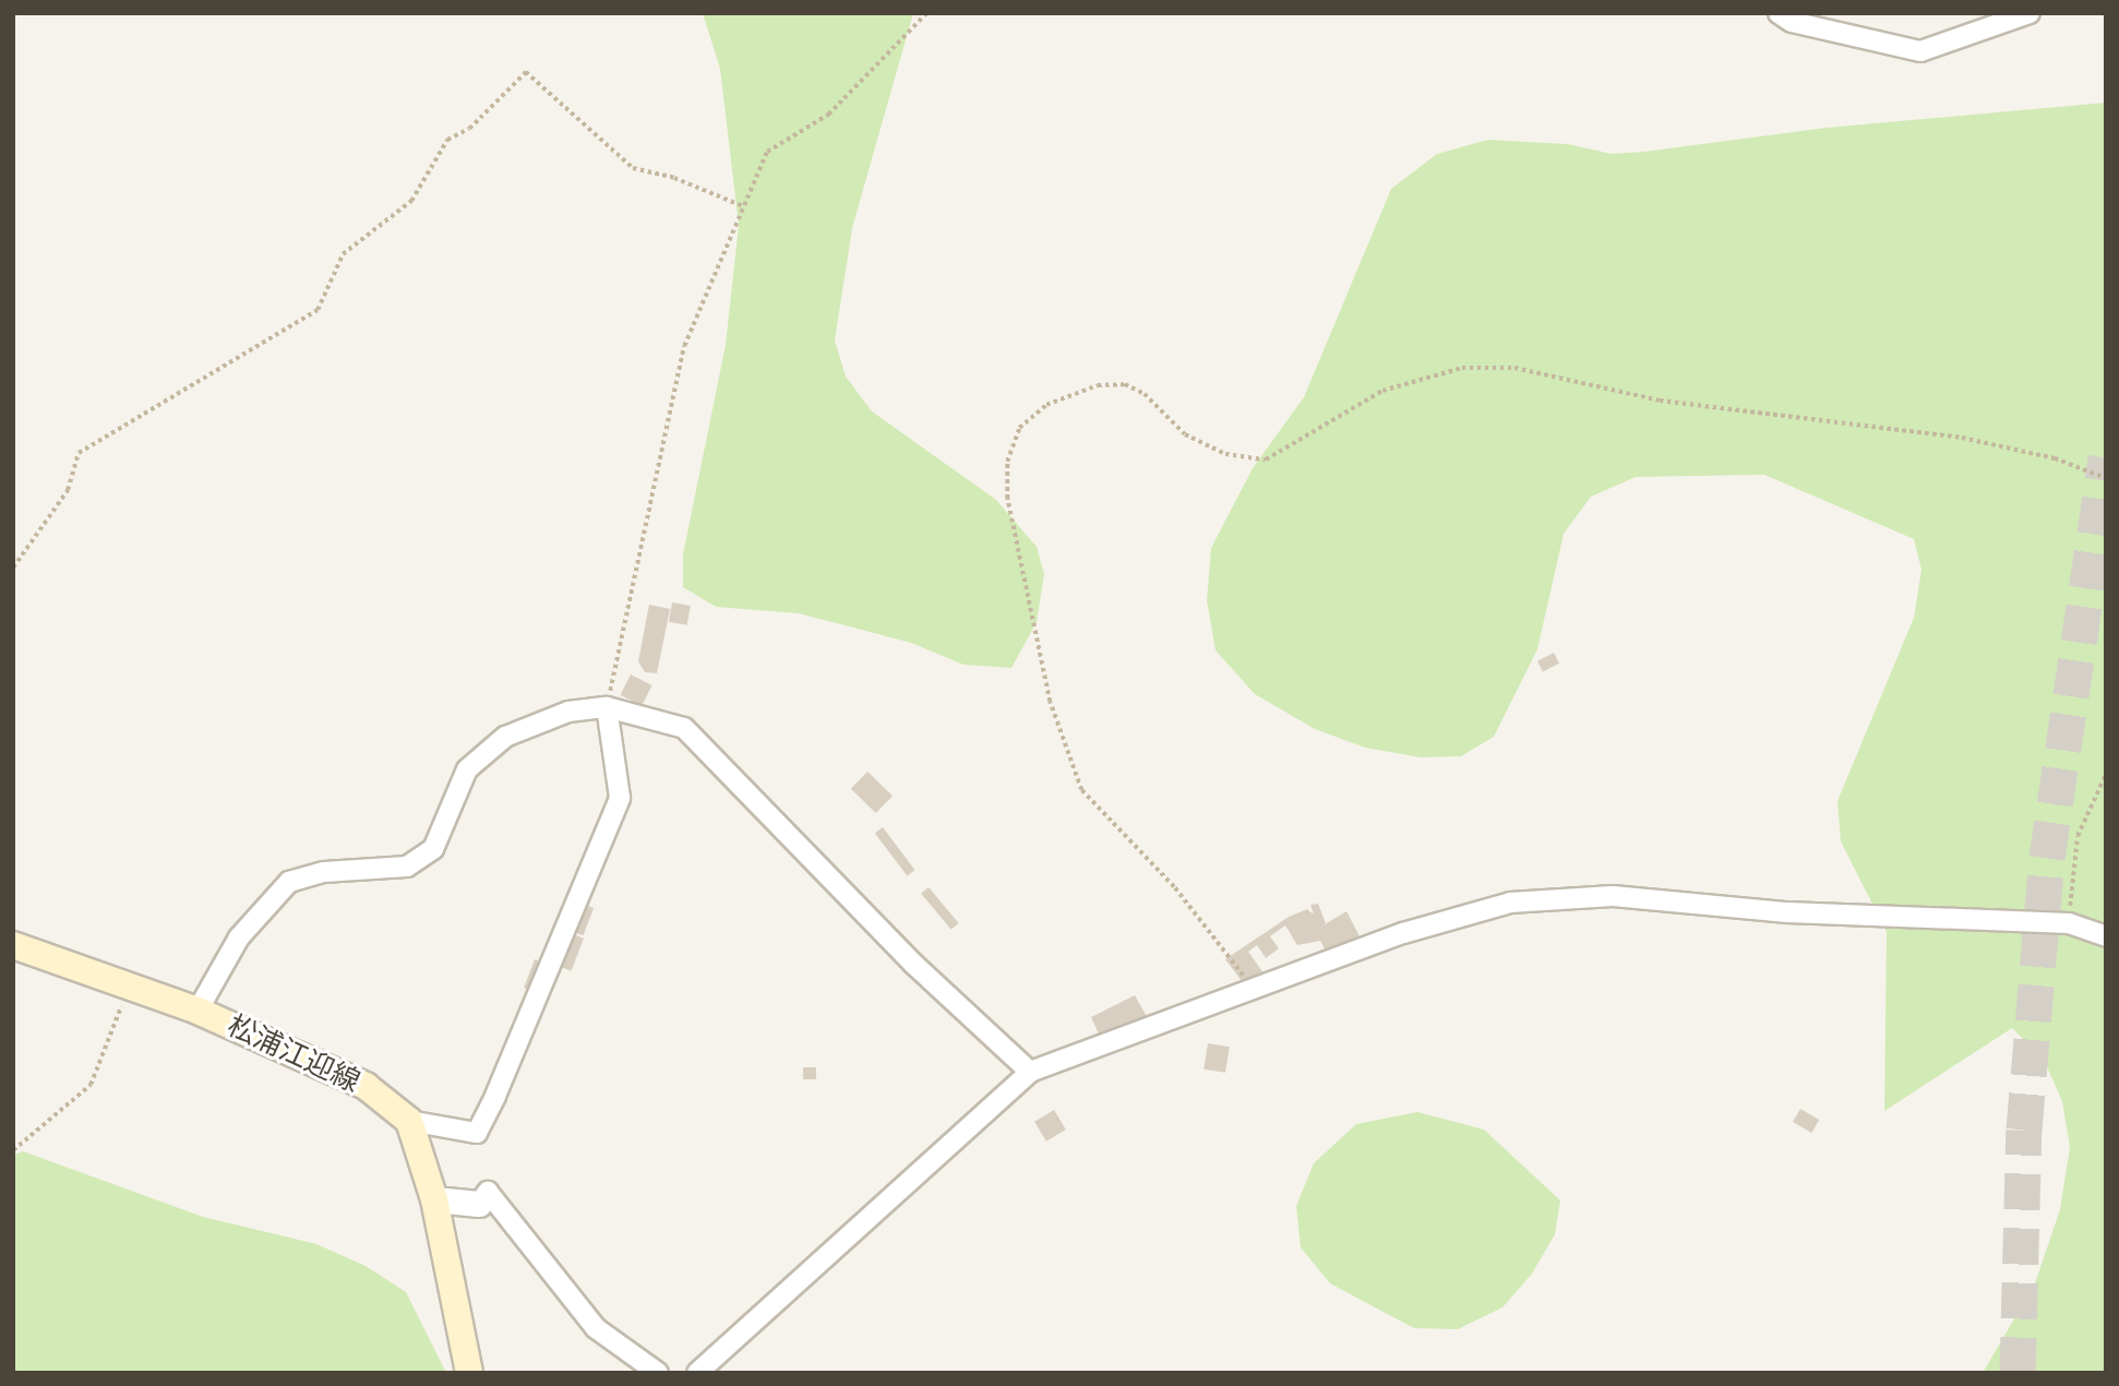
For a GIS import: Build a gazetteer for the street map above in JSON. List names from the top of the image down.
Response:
{
  "streets": {
    "main road": ["松浦江迎線"]
  }
}
